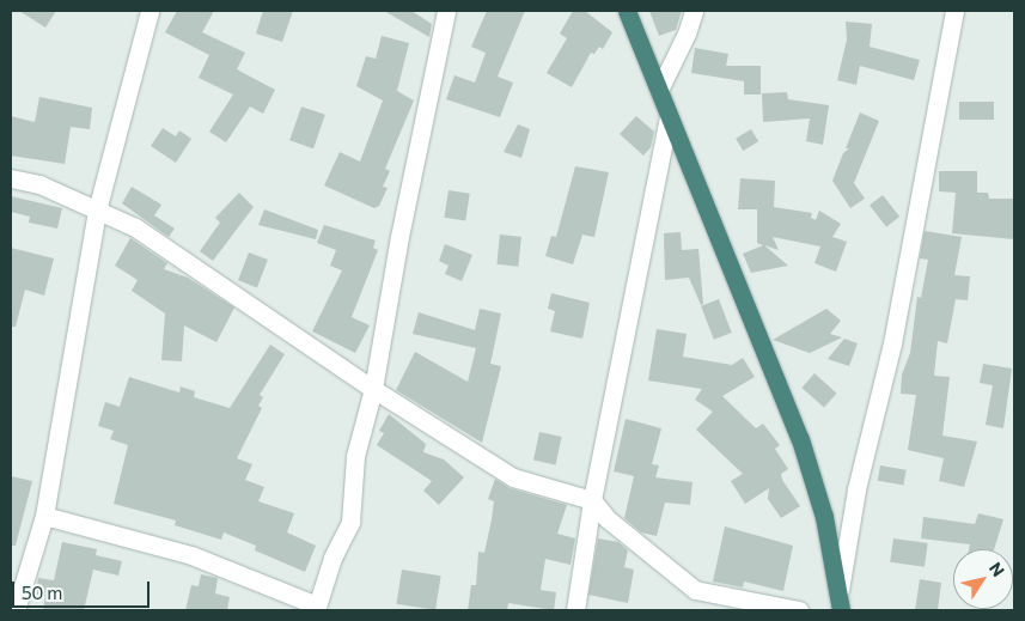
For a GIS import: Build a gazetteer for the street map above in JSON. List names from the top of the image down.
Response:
{
  "scale_bar": "50 m",
  "north": "top right"
}
